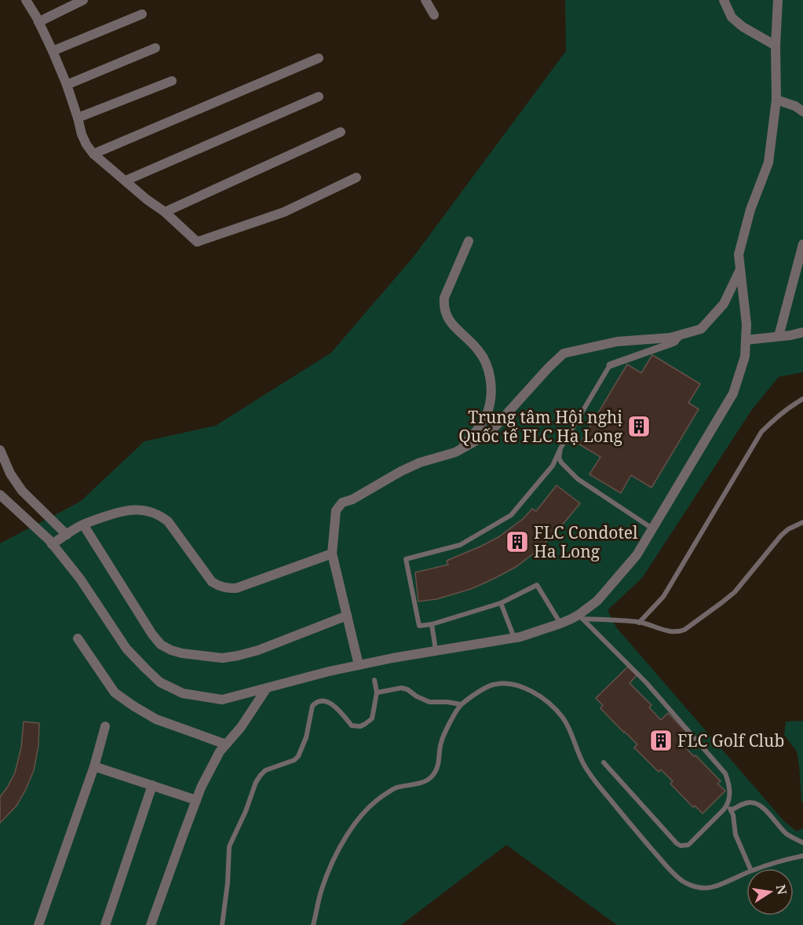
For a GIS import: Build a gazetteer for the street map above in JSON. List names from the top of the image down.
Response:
{
  "places": {
    "building": ["Trung tâm Hội nghị Quốc tế FLC Hạ Long", "FLC Condotel Ha Long", "FLC Golf Club"]
  },
  "north": "right"
}
